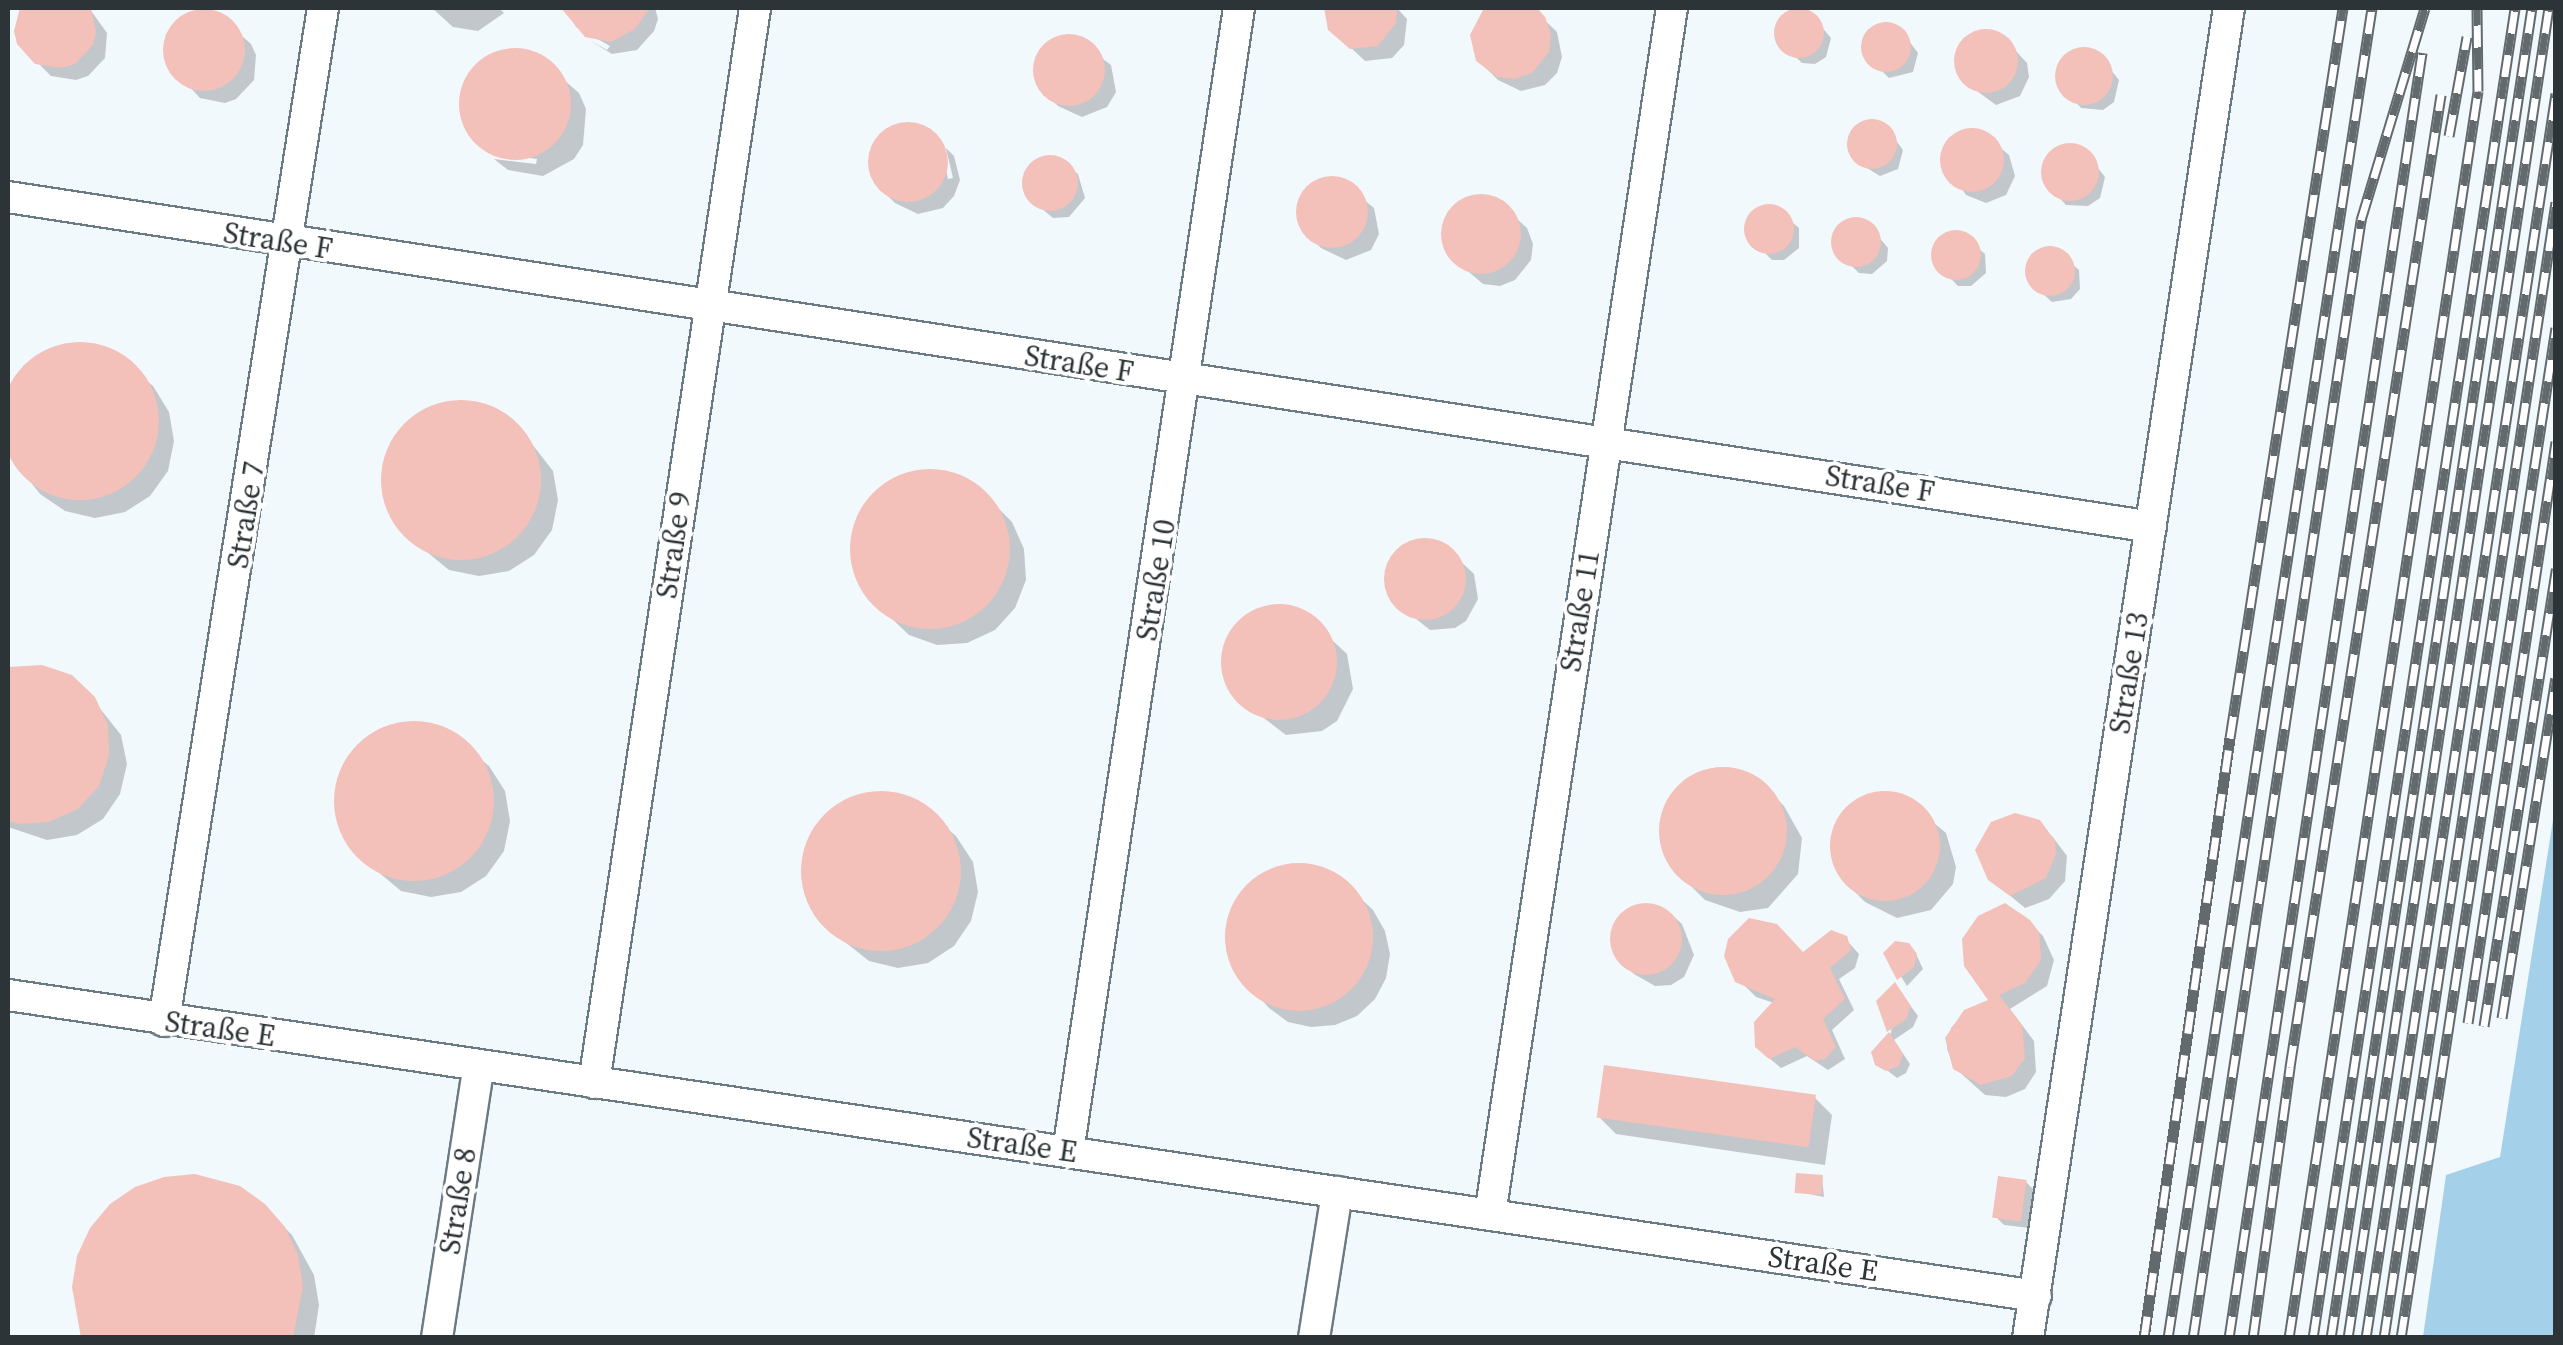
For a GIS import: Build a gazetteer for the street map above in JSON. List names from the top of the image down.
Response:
{
  "streets": {
    "lane": [
      "Straße F",
      "Straße 7",
      "Straße 9",
      "Straße 10",
      "Straße 11",
      "Straße 13",
      "Straße E",
      "Straße 8"
    ]
  },
  "crossings": [
    ["Straße F", "Straße 7"],
    ["Straße F", "Straße 9"],
    ["Straße F", "Straße 10"],
    ["Straße F", "Straße 11"],
    ["Straße F", "Straße 13"],
    ["Straße 7", "Straße E"],
    ["Straße 9", "Straße E"],
    ["Straße 10", "Straße E"],
    ["Straße 11", "Straße E"],
    ["Straße 13", "Straße E"],
    ["Straße E", "Straße 8"]
  ]
}
